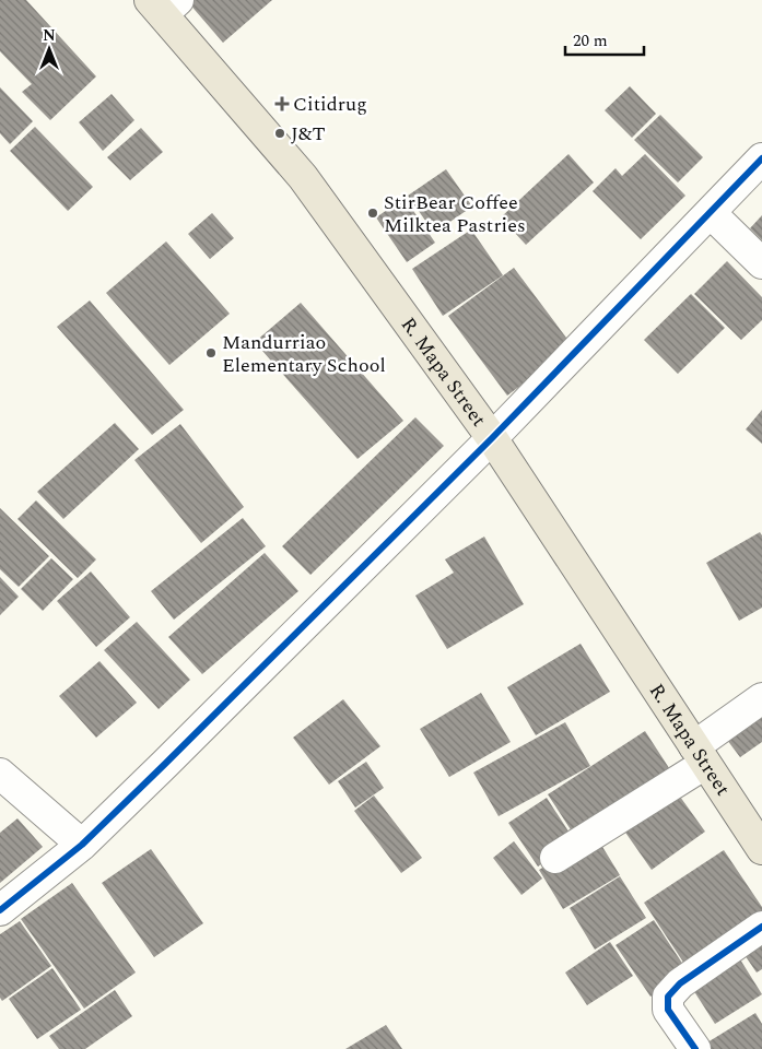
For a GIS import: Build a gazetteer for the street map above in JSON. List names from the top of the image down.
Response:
{
  "streets": {
    "main road": ["R. Mapa Street"]
  },
  "places": {
    "health": ["Citidrug"],
    "other": ["J&T", "StirBear Coffee Milktea Pastries", "Mandurriao Elementary School"]
  },
  "scale_bar": "20 m",
  "north": "top"
}
